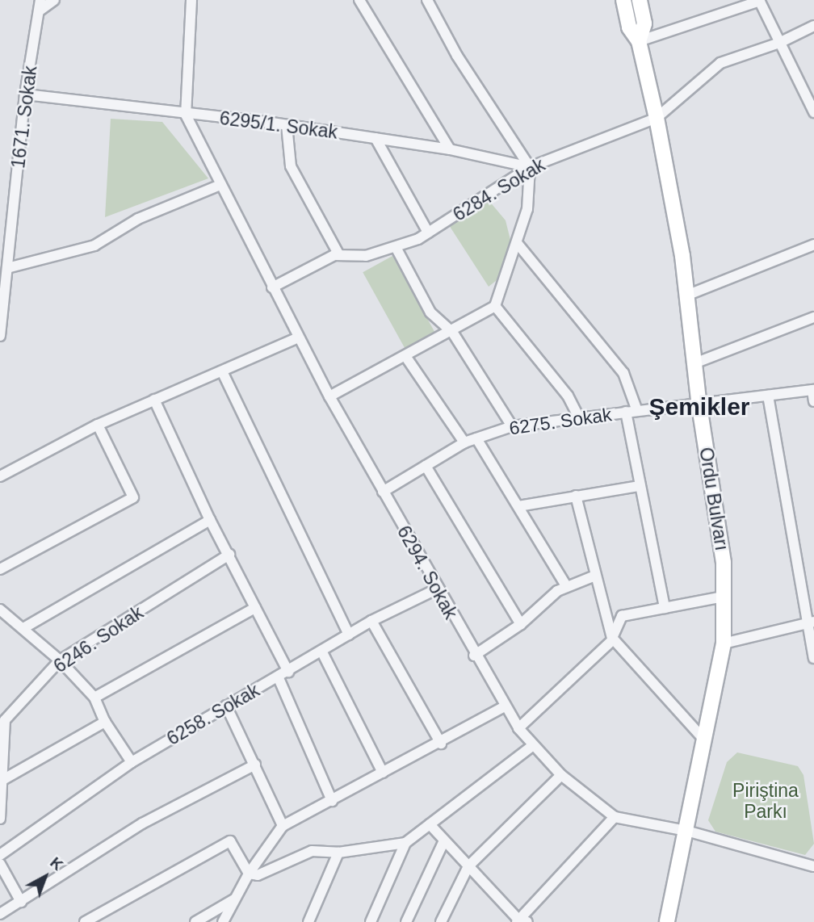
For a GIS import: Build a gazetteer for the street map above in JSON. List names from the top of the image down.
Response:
{
  "streets": {
    "main road": ["Ordu Bulvarı"],
    "street": [
      "1671. Sokak",
      "6295/1. Sokak",
      "6284. Sokak",
      "6275. Sokak",
      "6294. Sokak",
      "6246. Sokak",
      "6258. Sokak"
    ]
  },
  "crossings": [
    ["1671. Sokak", "6295/1. Sokak"],
    ["6295/1. Sokak", "6284. Sokak"],
    ["6295/1. Sokak", "6294. Sokak"],
    ["6284. Sokak", "Ordu Bulvarı"],
    ["6284. Sokak", "6294. Sokak"],
    ["6275. Sokak", "Ordu Bulvarı"],
    ["6275. Sokak", "6294. Sokak"],
    ["Ordu Bulvarı", "6294. Sokak"],
    ["6294. Sokak", "6258. Sokak"]
  ],
  "districts": ["Şemikler"],
  "parks": ["Piriştina Parkı"],
  "north": "top right"
}
